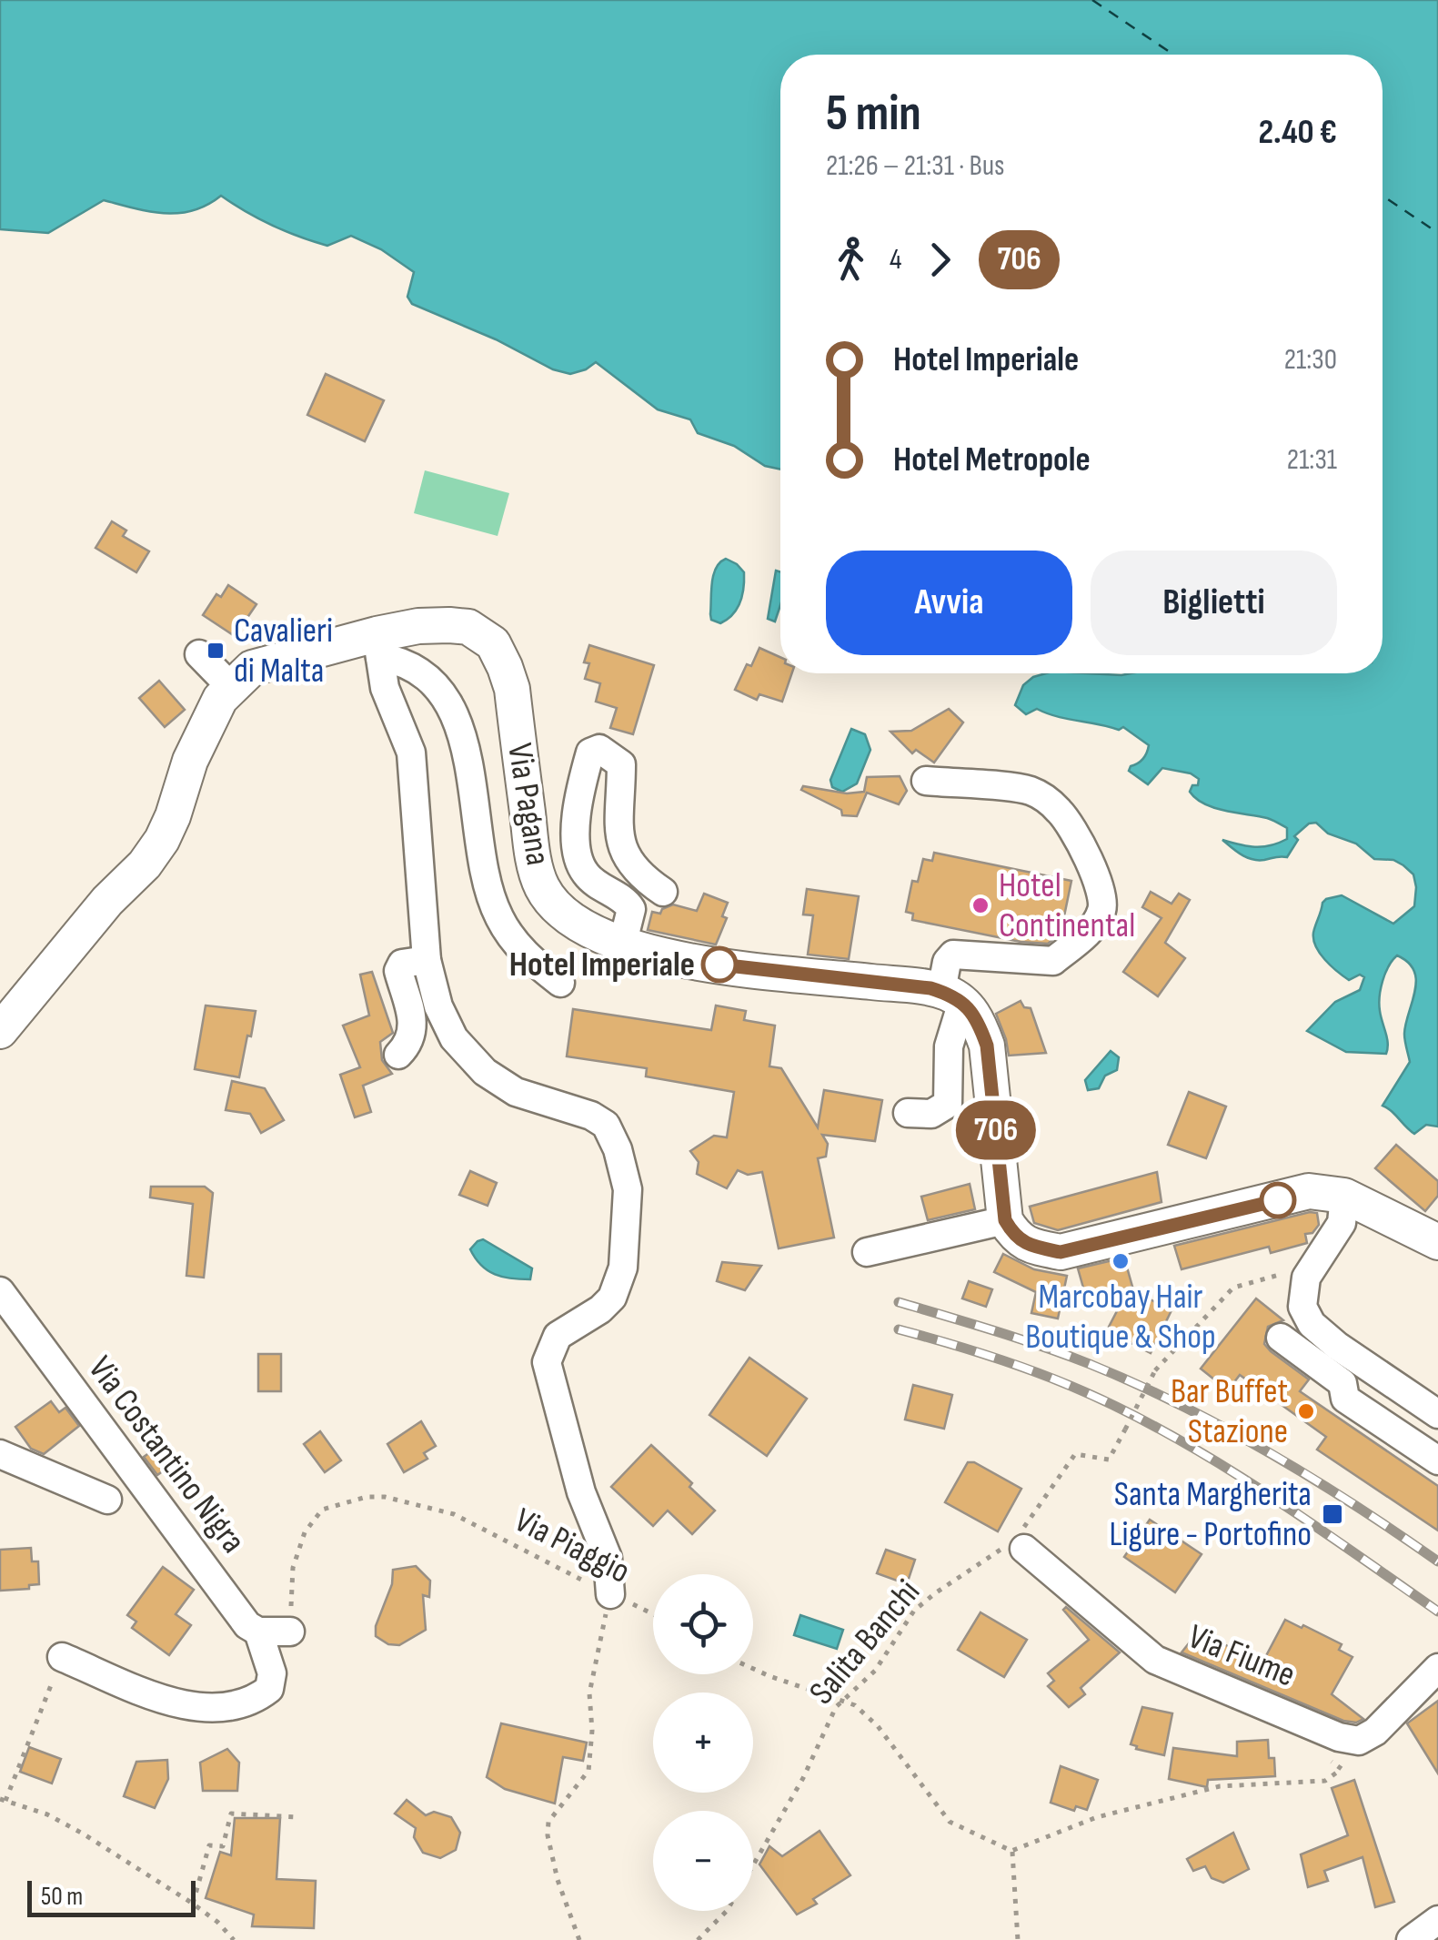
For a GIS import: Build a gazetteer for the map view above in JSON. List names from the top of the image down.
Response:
{
  "streets": {
    "main road": ["Via Pagana"],
    "street": ["Via Costantino Nigra", "Via Fiume"],
    "path": ["Via Piaggio", "Salita Banchi"]
  },
  "crossings": [
    ["Salita Banchi", "Via Fiume"]
  ],
  "places": {
    "transit": ["Cavalieri di Malta", "Santa Margherita Ligure - Portofino"],
    "other": [
      "Hotel Continental",
      "Hotel Imperiale",
      "Marcobay Hair Boutique & Shop",
      "Bar Buffet Stazione"
    ]
  },
  "lines": ["bus line 706"],
  "scale_bar": "50 m",
  "page": {
    "on_map": "706",
    "heading": ["5 min", "21:26 – 21:31 · Bus", "2.40 €"],
    "legs": ["4", "706"],
    "list": [
      {
        "name": "Hotel Imperiale",
        "value": "21:30"
      },
      {
        "name": "Hotel Metropole",
        "value": "21:31"
      }
    ],
    "buttons": ["Avvia", "Biglietti"],
    "map_buttons": ["+", "−"],
    "scale": "50 m"
  }
}
